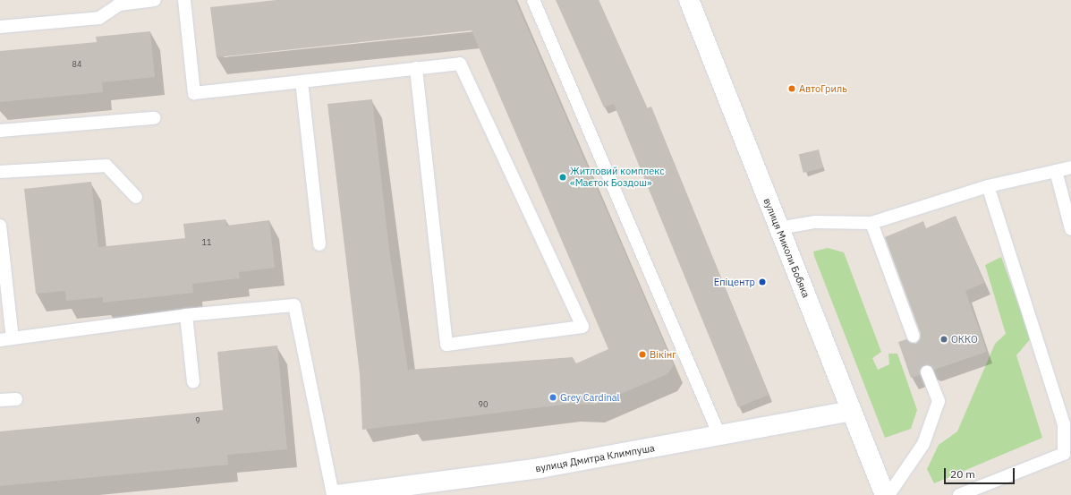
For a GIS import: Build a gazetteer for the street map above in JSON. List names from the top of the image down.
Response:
{
  "streets": {
    "street": ["вулиця Миколи Бобяка", "вулиця Дмитра Климпуша"]
  },
  "crossings": [
    ["вулиця Миколи Бобяка", "вулиця Дмитра Климпуша"]
  ],
  "places": [
    "АвтоГриль",
    "Житловий комплекс «Маєток Боздош»",
    "Епіцентр",
    "ОККО",
    "Вікінг",
    "Grey Cardinal"
  ],
  "house_numbers": [
    "84",
    "11",
    "90",
    "9"
  ],
  "scale_bar": "20 m"
}
